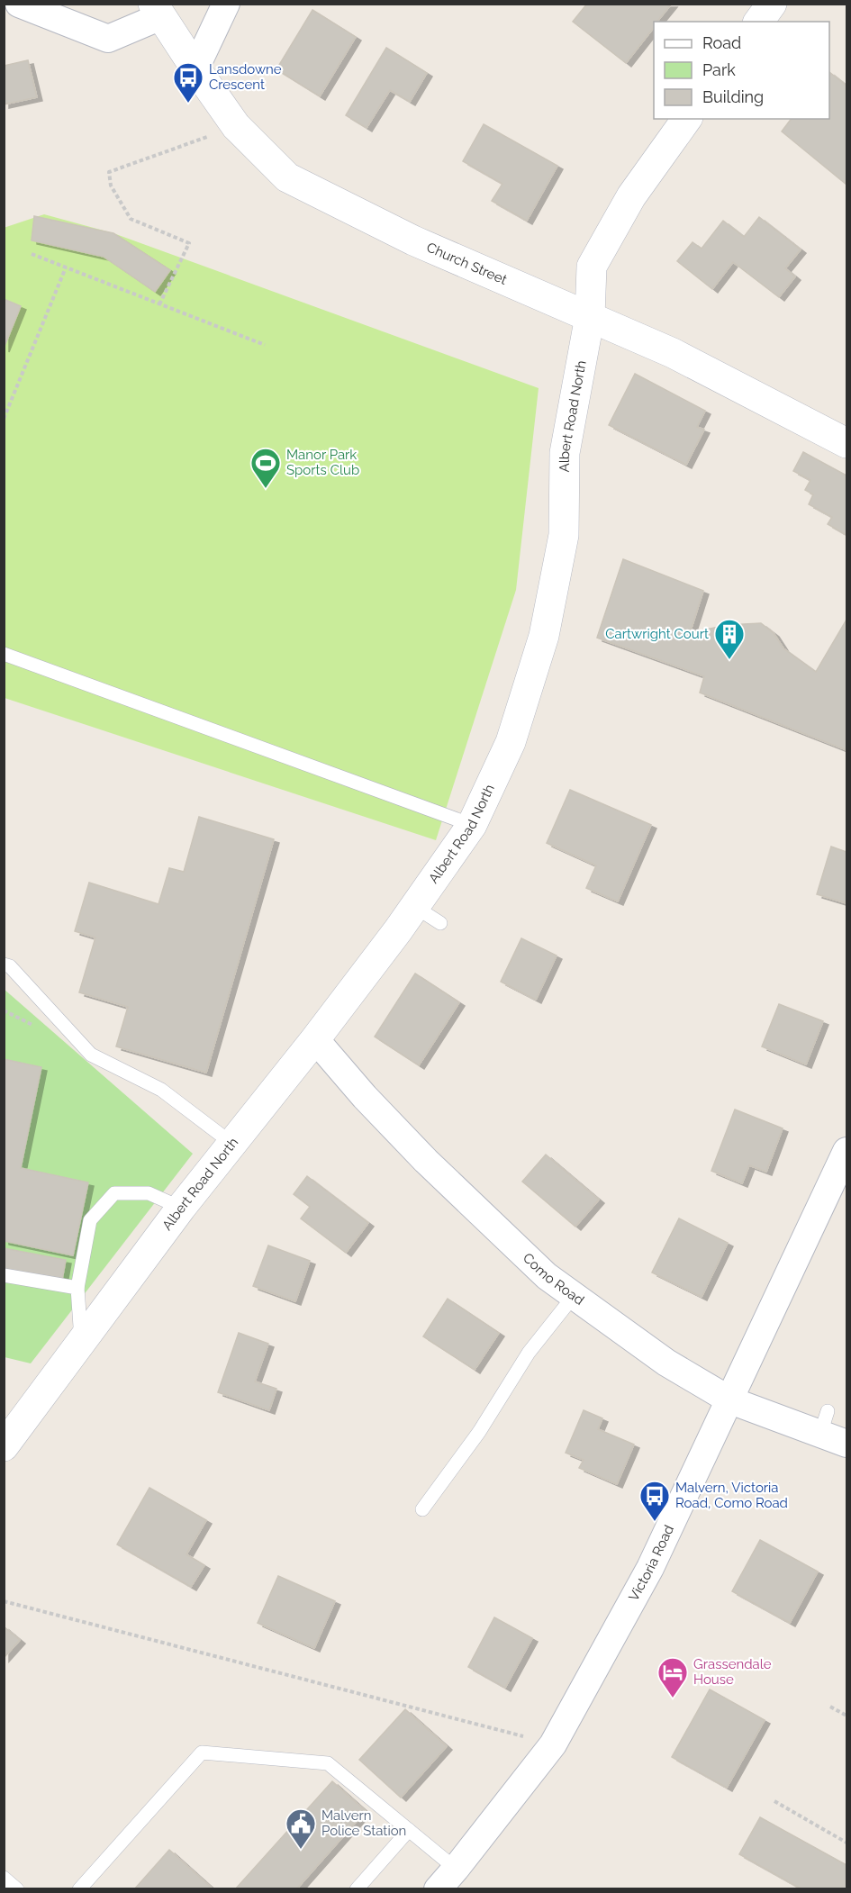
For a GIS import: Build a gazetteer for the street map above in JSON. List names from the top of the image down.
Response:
{
  "streets": {
    "street": [
      "Church Street",
      "Albert Road North",
      "Como Road",
      "Victoria Road"
    ]
  },
  "crossings": [
    ["Church Street", "Albert Road North"],
    ["Albert Road North", "Como Road"],
    ["Como Road", "Victoria Road"]
  ],
  "places": {
    "bus stop": ["Lansdowne Crescent", "Malvern, Victoria Road, Como Road"],
    "sports": ["Manor Park Sports Club"],
    "building": ["Cartwright Court"],
    "hotel": ["Grassendale House"],
    "public building": ["Malvern Police Station"]
  },
  "legend": ["Road", "Park", "Building"]
}
